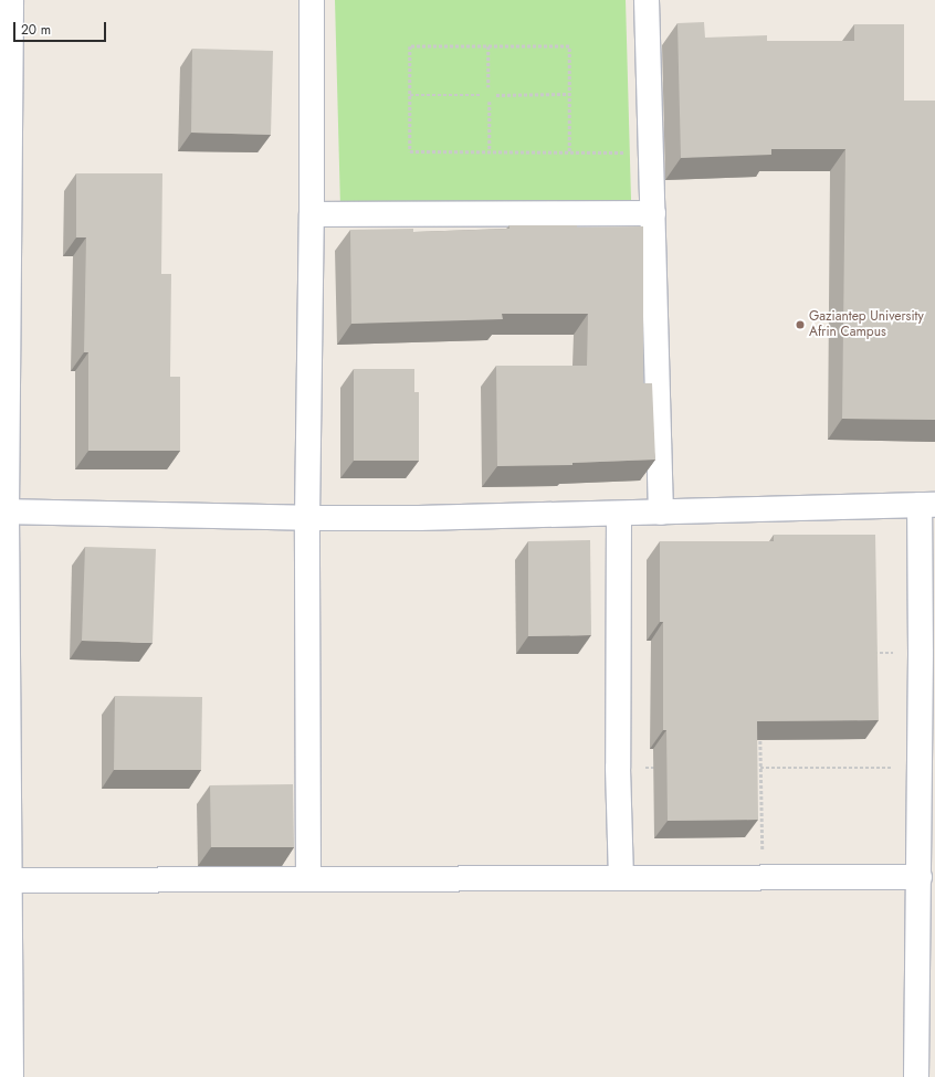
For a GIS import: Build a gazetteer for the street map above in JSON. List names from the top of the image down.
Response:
{
  "places": ["Gaziantep University Afrin Campus"],
  "scale_bar": "20 m"
}
